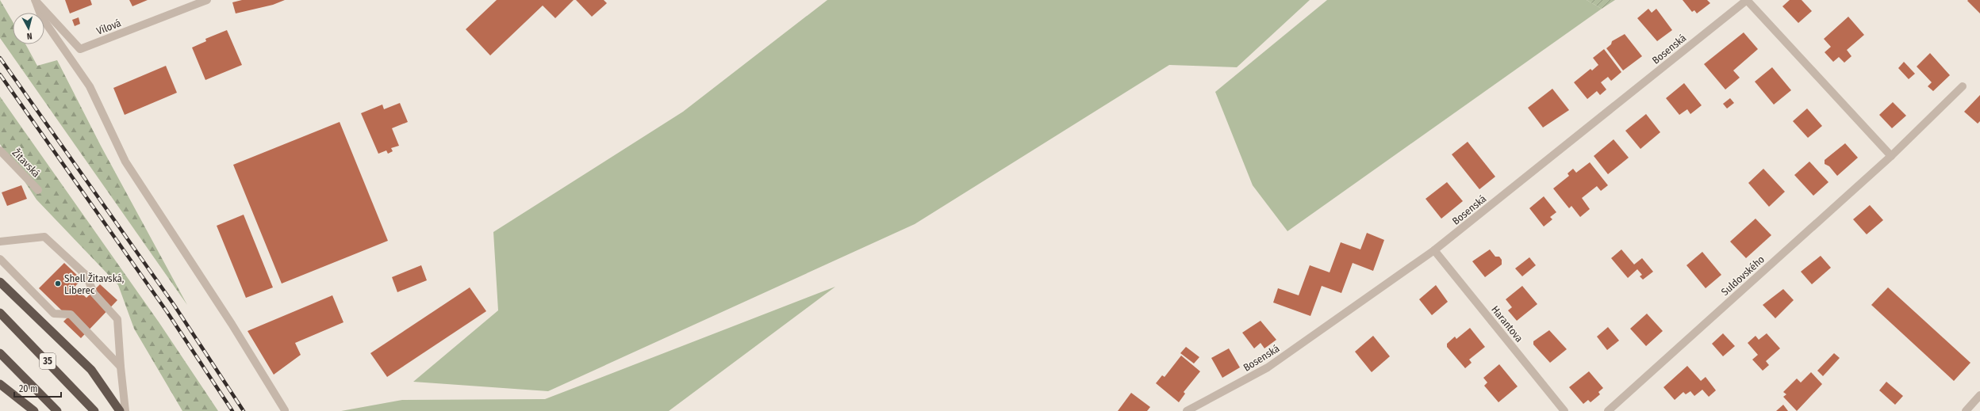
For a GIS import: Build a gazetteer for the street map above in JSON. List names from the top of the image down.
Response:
{
  "streets": {
    "highway": ["35"],
    "street": [
      "Vilová",
      "Bosenská",
      "Žitavská",
      "Suldovského",
      "Harantova"
    ]
  },
  "crossings": [
    ["Bosenská", "Harantova"]
  ],
  "places": ["Shell Žitavská, Liberec"],
  "scale_bar": "20 m",
  "north": "bottom"
}
